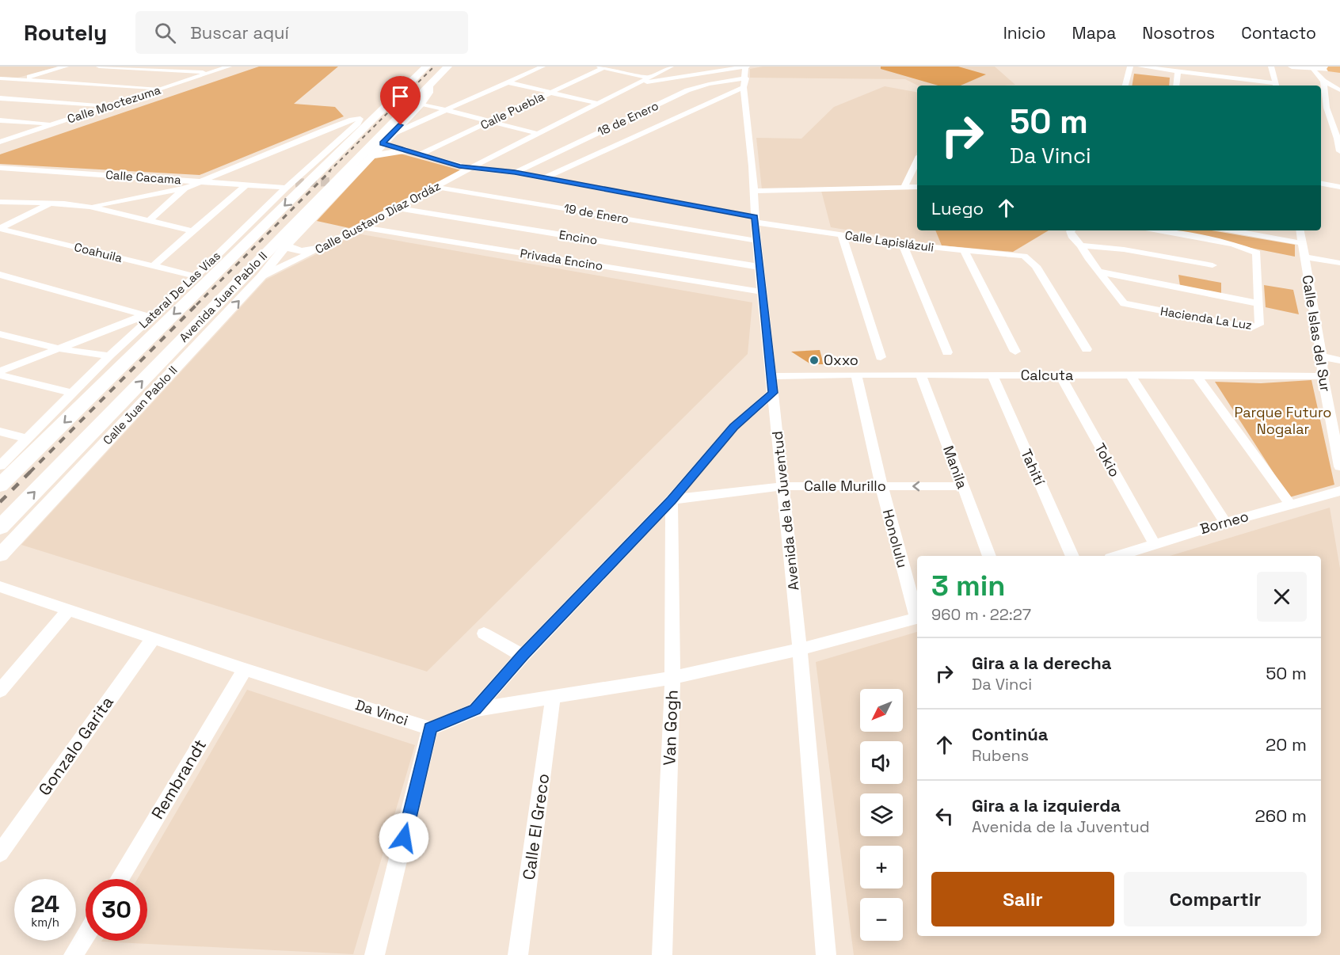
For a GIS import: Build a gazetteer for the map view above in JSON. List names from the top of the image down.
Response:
{
  "streets": {
    "main road": ["Avenida Juan Pablo II"],
    "street": [
      "Calle Moctezuma",
      "Calle Puebla",
      "18 de Enero",
      "Calle Cacama",
      "19 de Enero",
      "Calle Gustavo Díaz Ordáz",
      "Encino",
      "Calle Lapislázuli",
      "Coahuila",
      "Privada Encino",
      "Lateral De Las Vías",
      "Hacienda La Luz",
      "Calle Islas del Sur",
      "Calcuta",
      "Calle Juan Pablo II",
      "Tokio",
      "Manila",
      "Tahití",
      "Calle Murillo",
      "Avenida de la Juventud",
      "Borneo",
      "Honolulu",
      "Da Vinci",
      "Van Gogh",
      "Gonzalo Garita",
      "Rembrandt",
      "Calle El Greco"
    ]
  },
  "crossings": [
    ["Calle Puebla", "Calle Lapislázuli"],
    ["18 de Enero", "Calle Lapislázuli"],
    ["18 de Enero", "Avenida de la Juventud"],
    ["Calle Cacama", "Lateral De Las Vías"],
    ["19 de Enero", "Calle Gustavo Díaz Ordáz"],
    ["19 de Enero", "Avenida de la Juventud"],
    ["Calle Gustavo Díaz Ordáz", "Encino"],
    ["Calle Gustavo Díaz Ordáz", "Calle Lapislázuli"],
    ["Calle Gustavo Díaz Ordáz", "Privada Encino"],
    ["Calle Gustavo Díaz Ordáz", "Calle Juan Pablo II"],
    ["Encino", "Avenida de la Juventud"],
    ["Calle Lapislázuli", "Calle Juan Pablo II"],
    ["Calle Lapislázuli", "Avenida de la Juventud"],
    ["Coahuila", "Lateral De Las Vías"],
    ["Privada Encino", "Avenida de la Juventud"],
    ["Avenida Juan Pablo II", "Calle Juan Pablo II"],
    ["Calle Islas del Sur", "Calcuta"],
    ["Calcuta", "Tokio"],
    ["Calcuta", "Manila"],
    ["Calcuta", "Tahití"],
    ["Calcuta", "Avenida de la Juventud"],
    ["Calcuta", "Honolulu"],
    ["Tokio", "Borneo"],
    ["Manila", "Calle Murillo"],
    ["Calle Murillo", "Avenida de la Juventud"],
    ["Calle Murillo", "Honolulu"],
    ["Calle Murillo", "Van Gogh"],
    ["Da Vinci", "Gonzalo Garita"],
    ["Da Vinci", "Rembrandt"]
  ],
  "parks": ["Parque Futuro Nogalar"],
  "places": ["Oxxo"],
  "north": "bottom left",
  "page": {
    "header": "Routely",
    "search": "Buscar aquí",
    "nav": [
      "Inicio",
      "Mapa",
      "Nosotros",
      "Contacto"
    ],
    "turn": ["50 m", "Da Vinci"],
    "then": "Luego",
    "heading": ["3 min", "960 m · 22:27"],
    "list": [
      {
        "name": "Gira a la derecha",
        "note": "Da Vinci",
        "value": "50 m"
      },
      {
        "name": "Continúa",
        "note": "Rubens",
        "value": "20 m"
      },
      {
        "name": "Gira a la izquierda",
        "note": "Avenida de la Juventud",
        "value": "260 m"
      }
    ],
    "map_buttons": ["+", "−"],
    "buttons": ["Salir", "Compartir"],
    "speed": "24 km/h",
    "limit": "30"
  }
}
